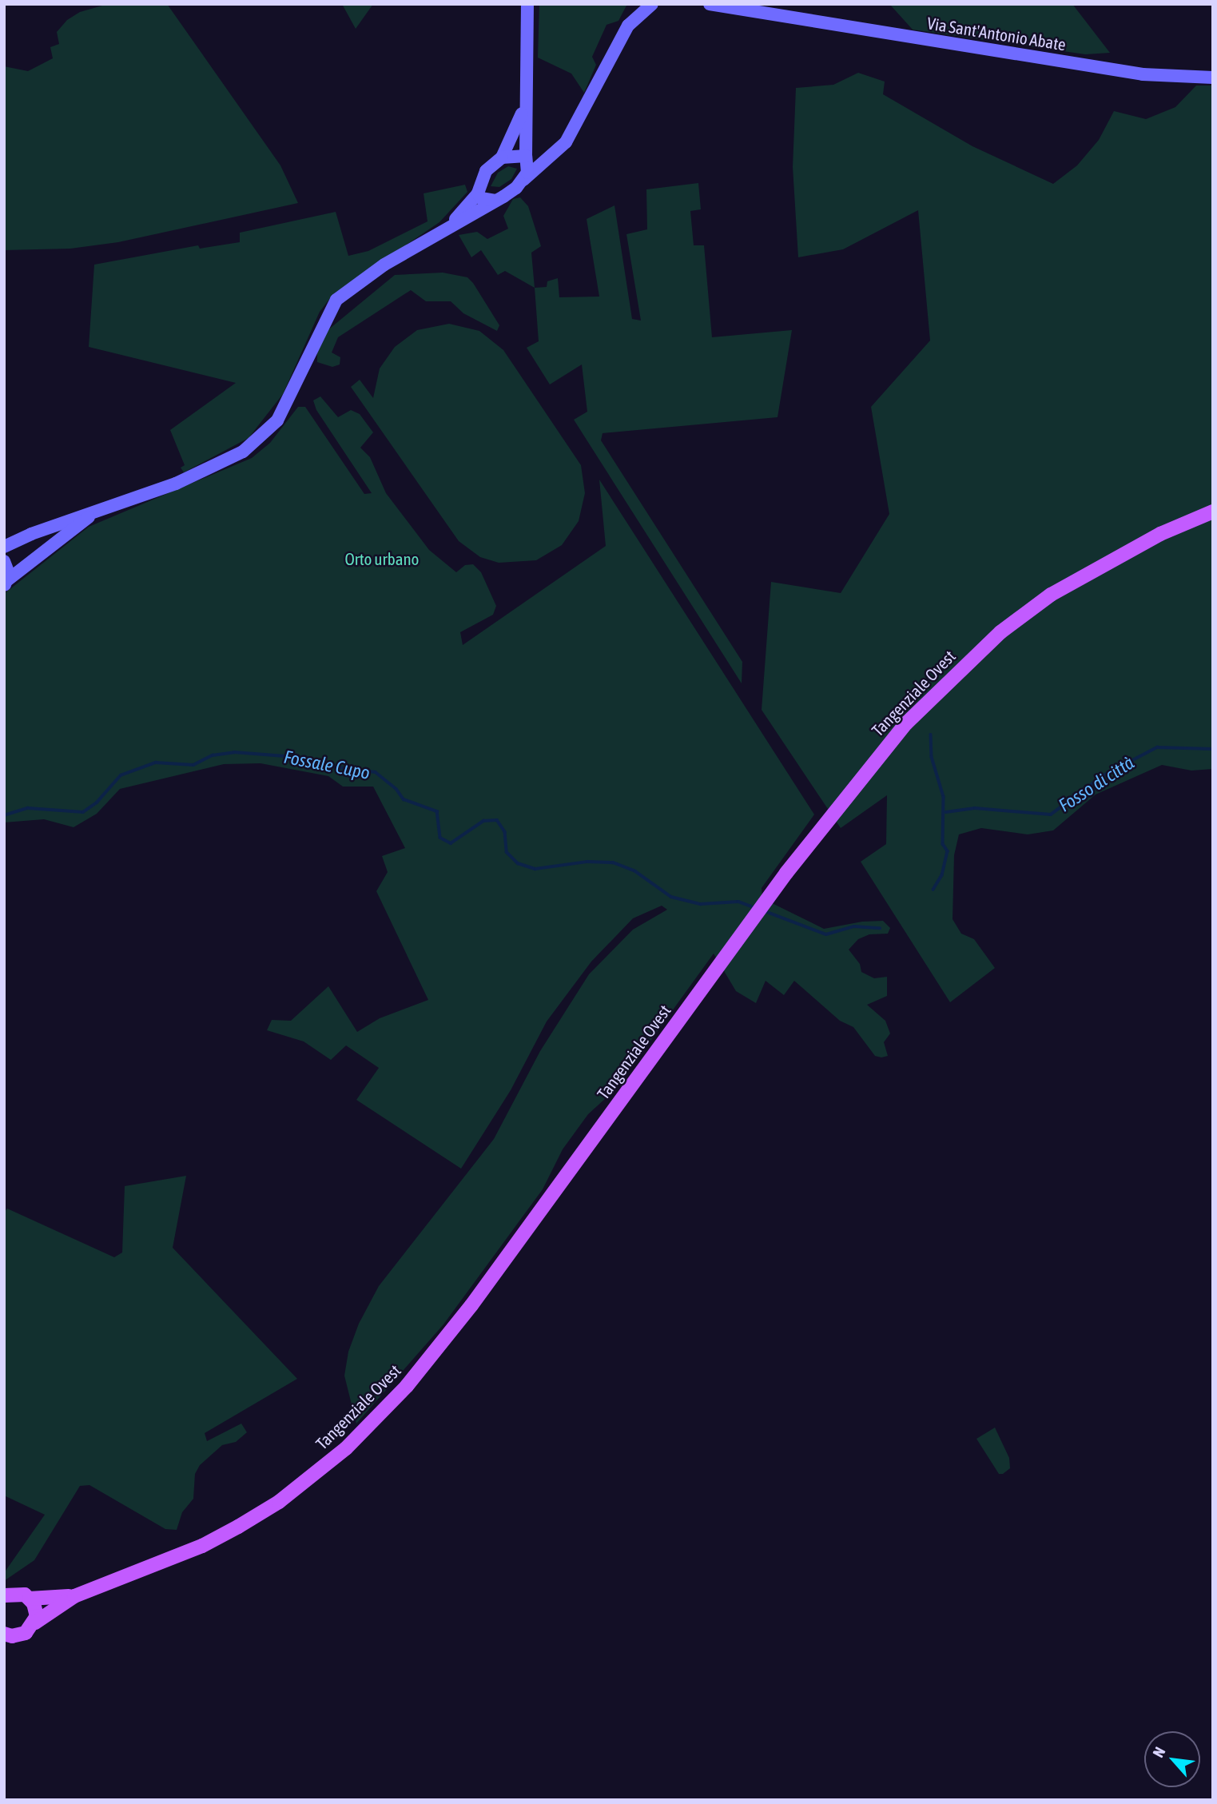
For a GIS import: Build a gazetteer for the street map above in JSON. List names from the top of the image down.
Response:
{
  "streets": {
    "main road": ["Via Sant'Antonio Abate", "Tangenziale Ovest"]
  },
  "water": ["Fossale Cupo", "Fosso di città"],
  "parks": ["Orto urbano"],
  "north": "top left"
}
